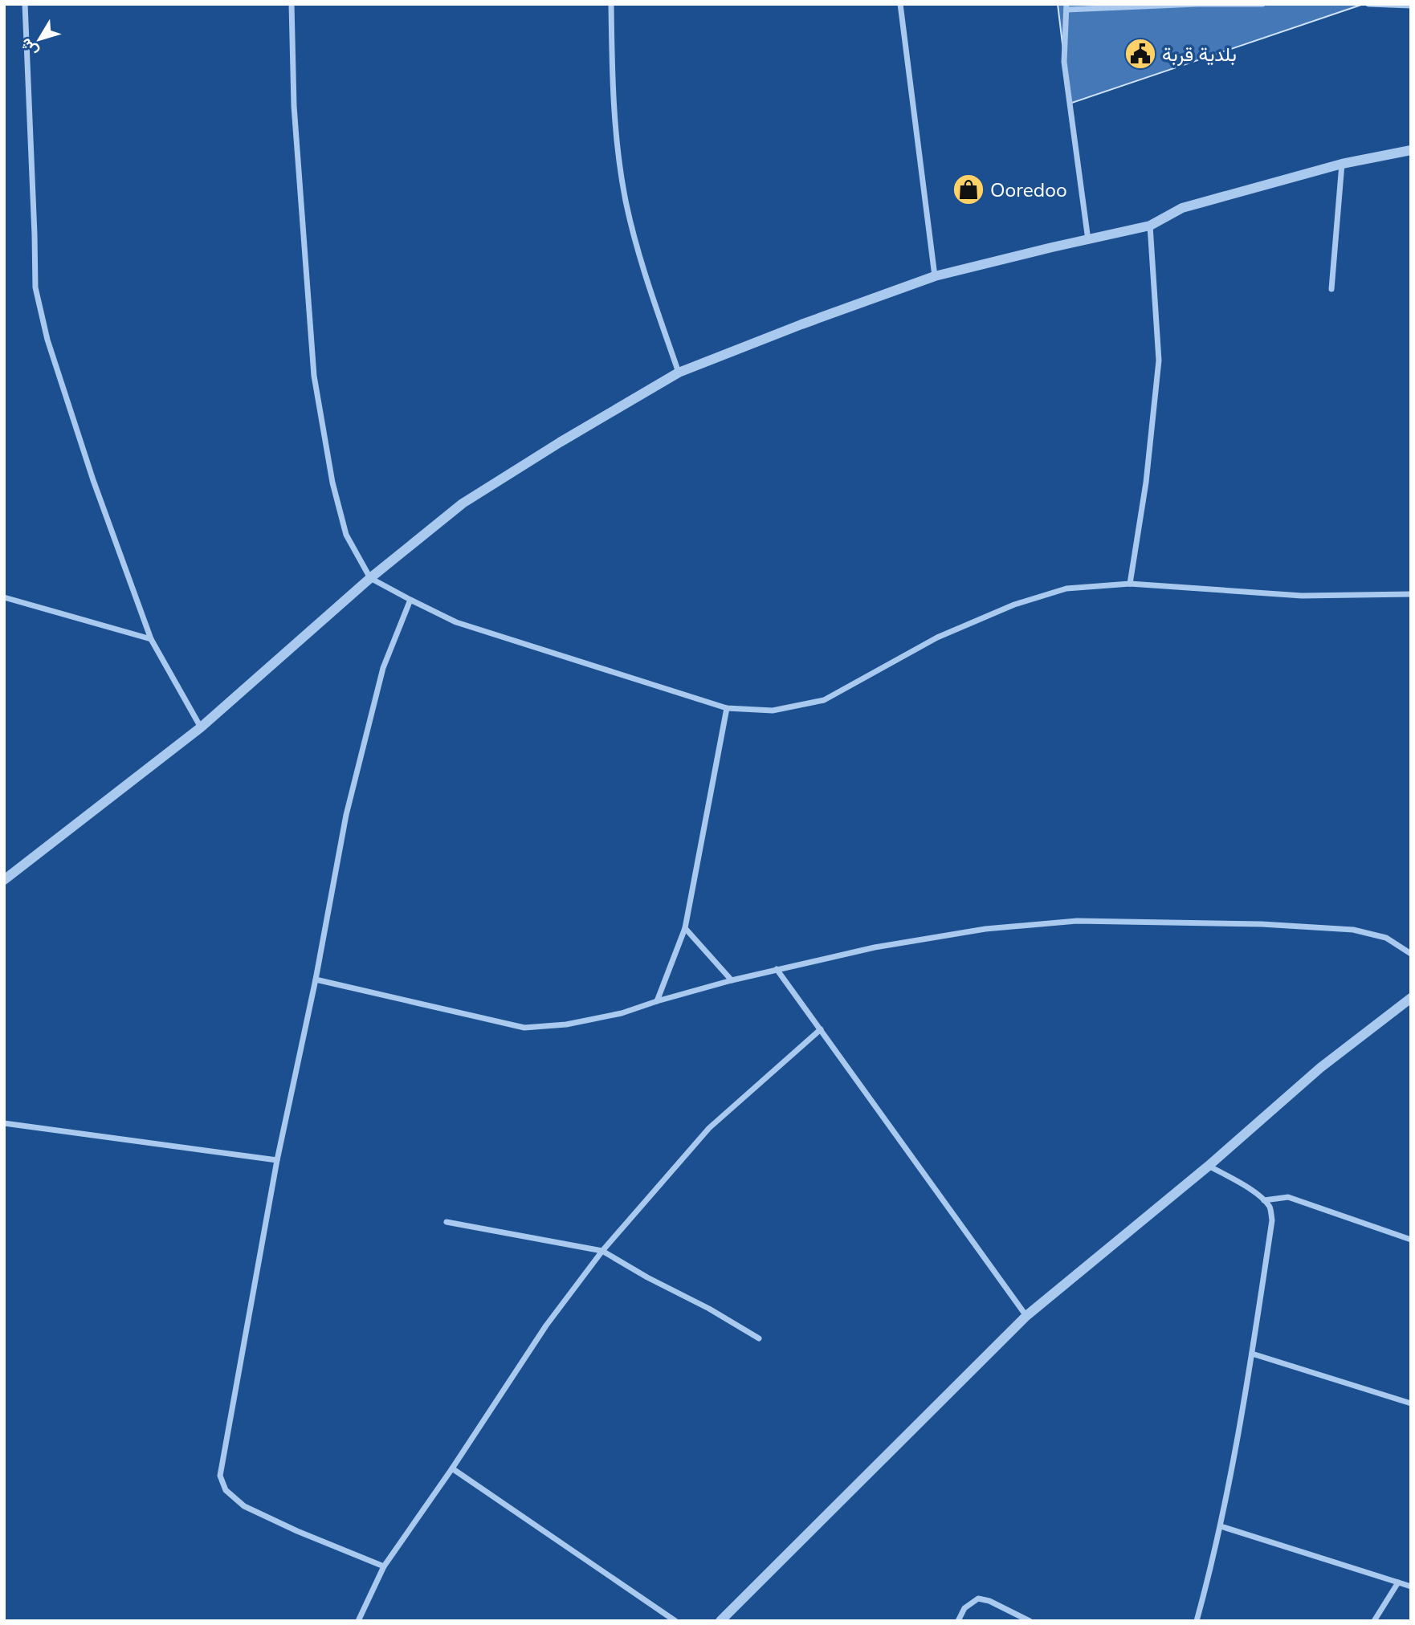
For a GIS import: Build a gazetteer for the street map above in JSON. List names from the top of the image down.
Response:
{
  "places": {
    "public building": ["بلدية قربة"],
    "shop": ["Ooredoo"]
  },
  "north": "bottom left"
}
